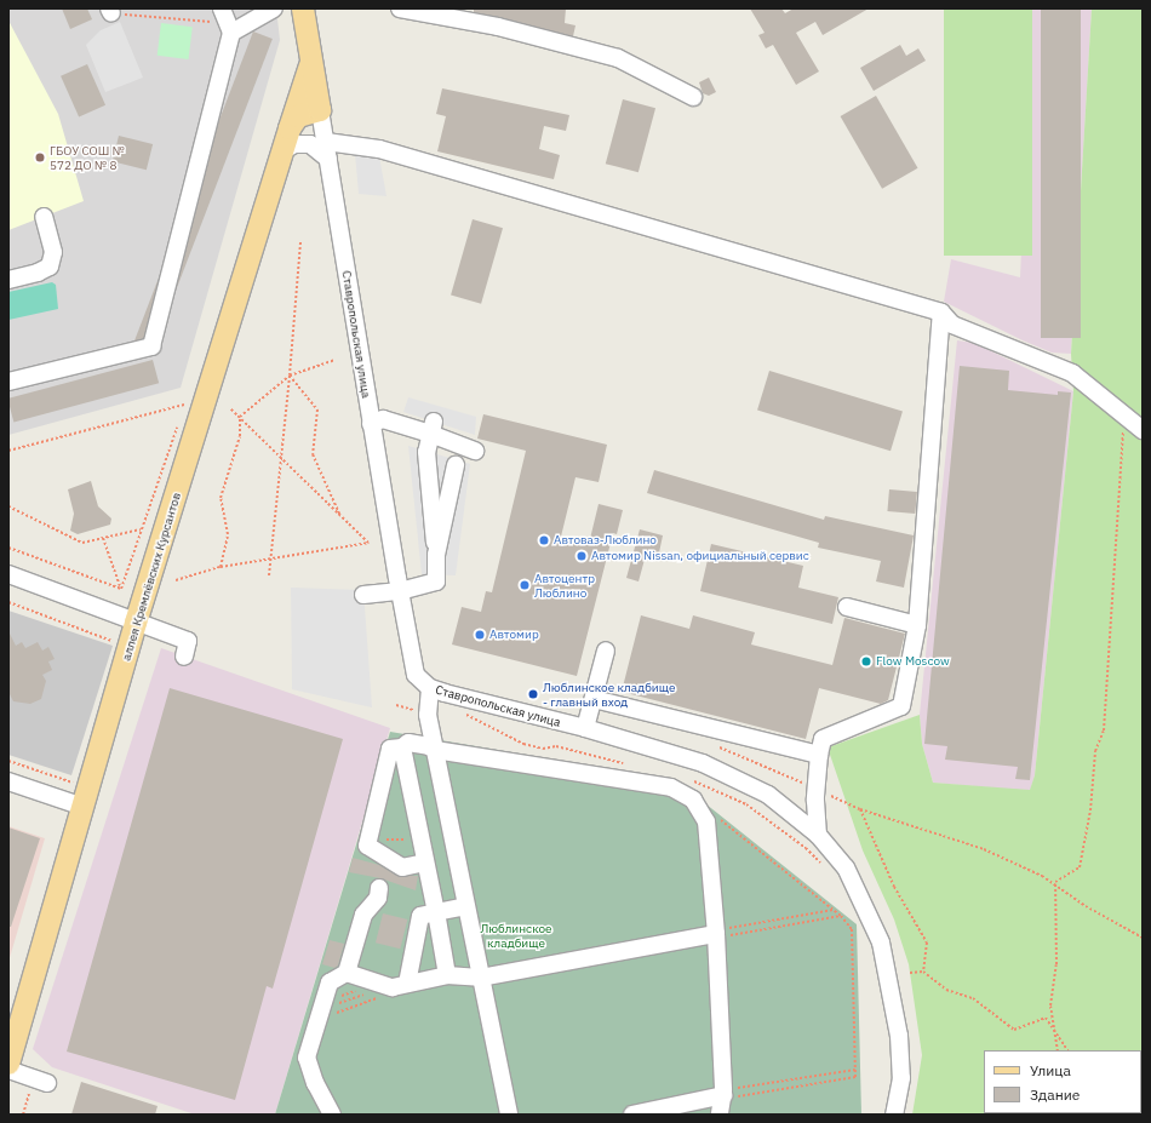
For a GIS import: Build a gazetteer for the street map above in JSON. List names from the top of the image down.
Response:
{
  "streets": {
    "main road": ["Ставропольская улица", "аллея Кремлёвских Курсантов"]
  },
  "crossings": [
    ["Ставропольская улица", "аллея Кремлёвских Курсантов"]
  ],
  "parks": ["Люблинское кладбище"],
  "places": [
    "ГБОУ СОШ № 572 ДО № 8",
    "Автоваз-Люблино",
    "Автомир Nissan, официальный сервис",
    "Автоцентр Люблино",
    "Автомир",
    "Flow Moscow",
    "Люблинское кладбище - главный вход"
  ],
  "legend": ["Улица", "Здание"]
}
